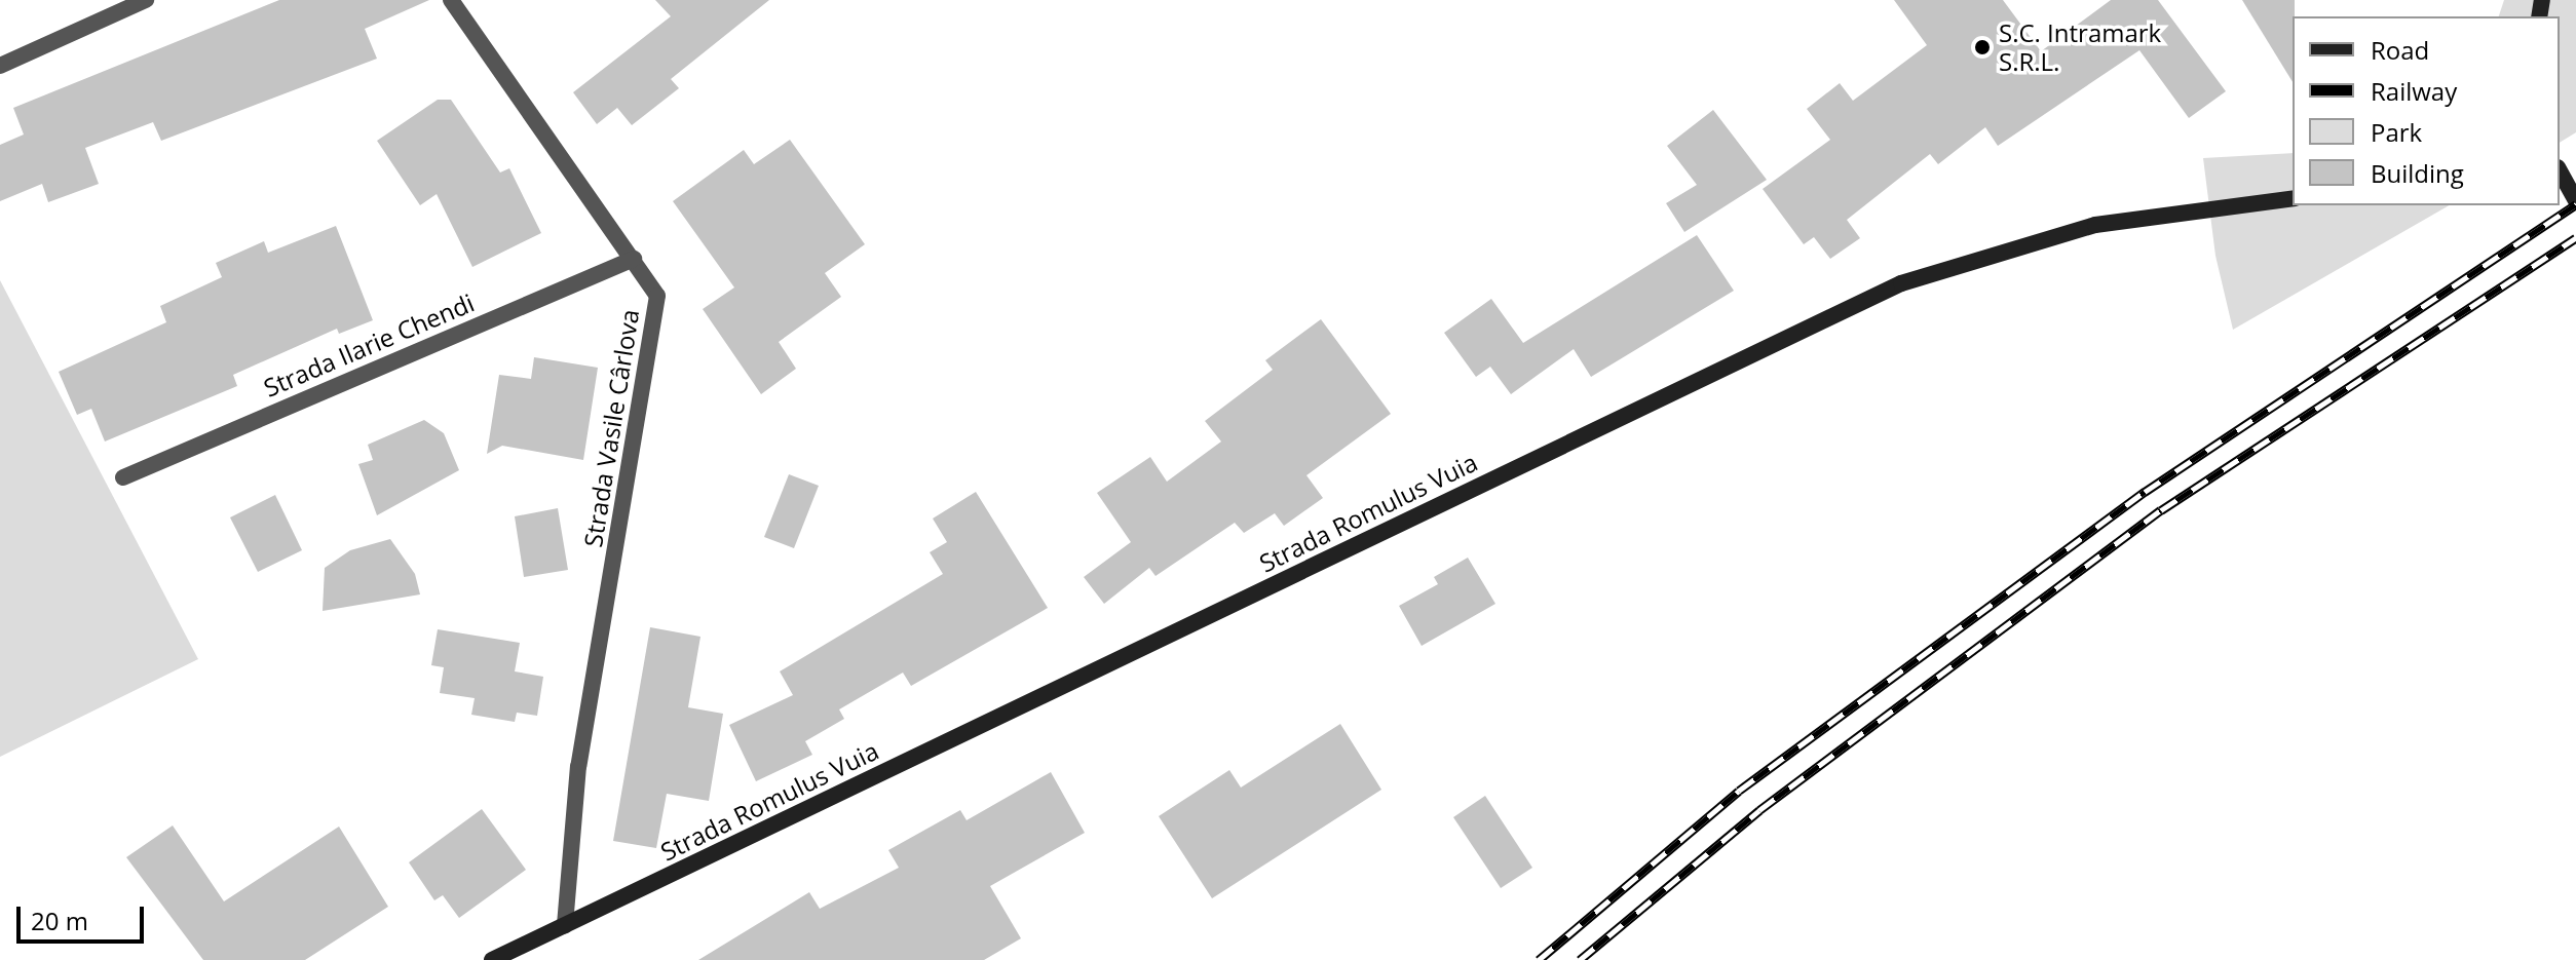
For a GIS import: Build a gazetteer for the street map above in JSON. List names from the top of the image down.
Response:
{
  "streets": {
    "street": ["Strada Ilarie Chendi", "Strada Vasile Cârlova", "Strada Romulus Vuia"]
  },
  "crossings": [
    ["Strada Ilarie Chendi", "Strada Vasile Cârlova"],
    ["Strada Vasile Cârlova", "Strada Romulus Vuia"]
  ],
  "places": ["S.C. Intramark S.R.L."],
  "legend": [
    "Road",
    "Railway",
    "Park",
    "Building"
  ],
  "scale_bar": "20 m"
}
